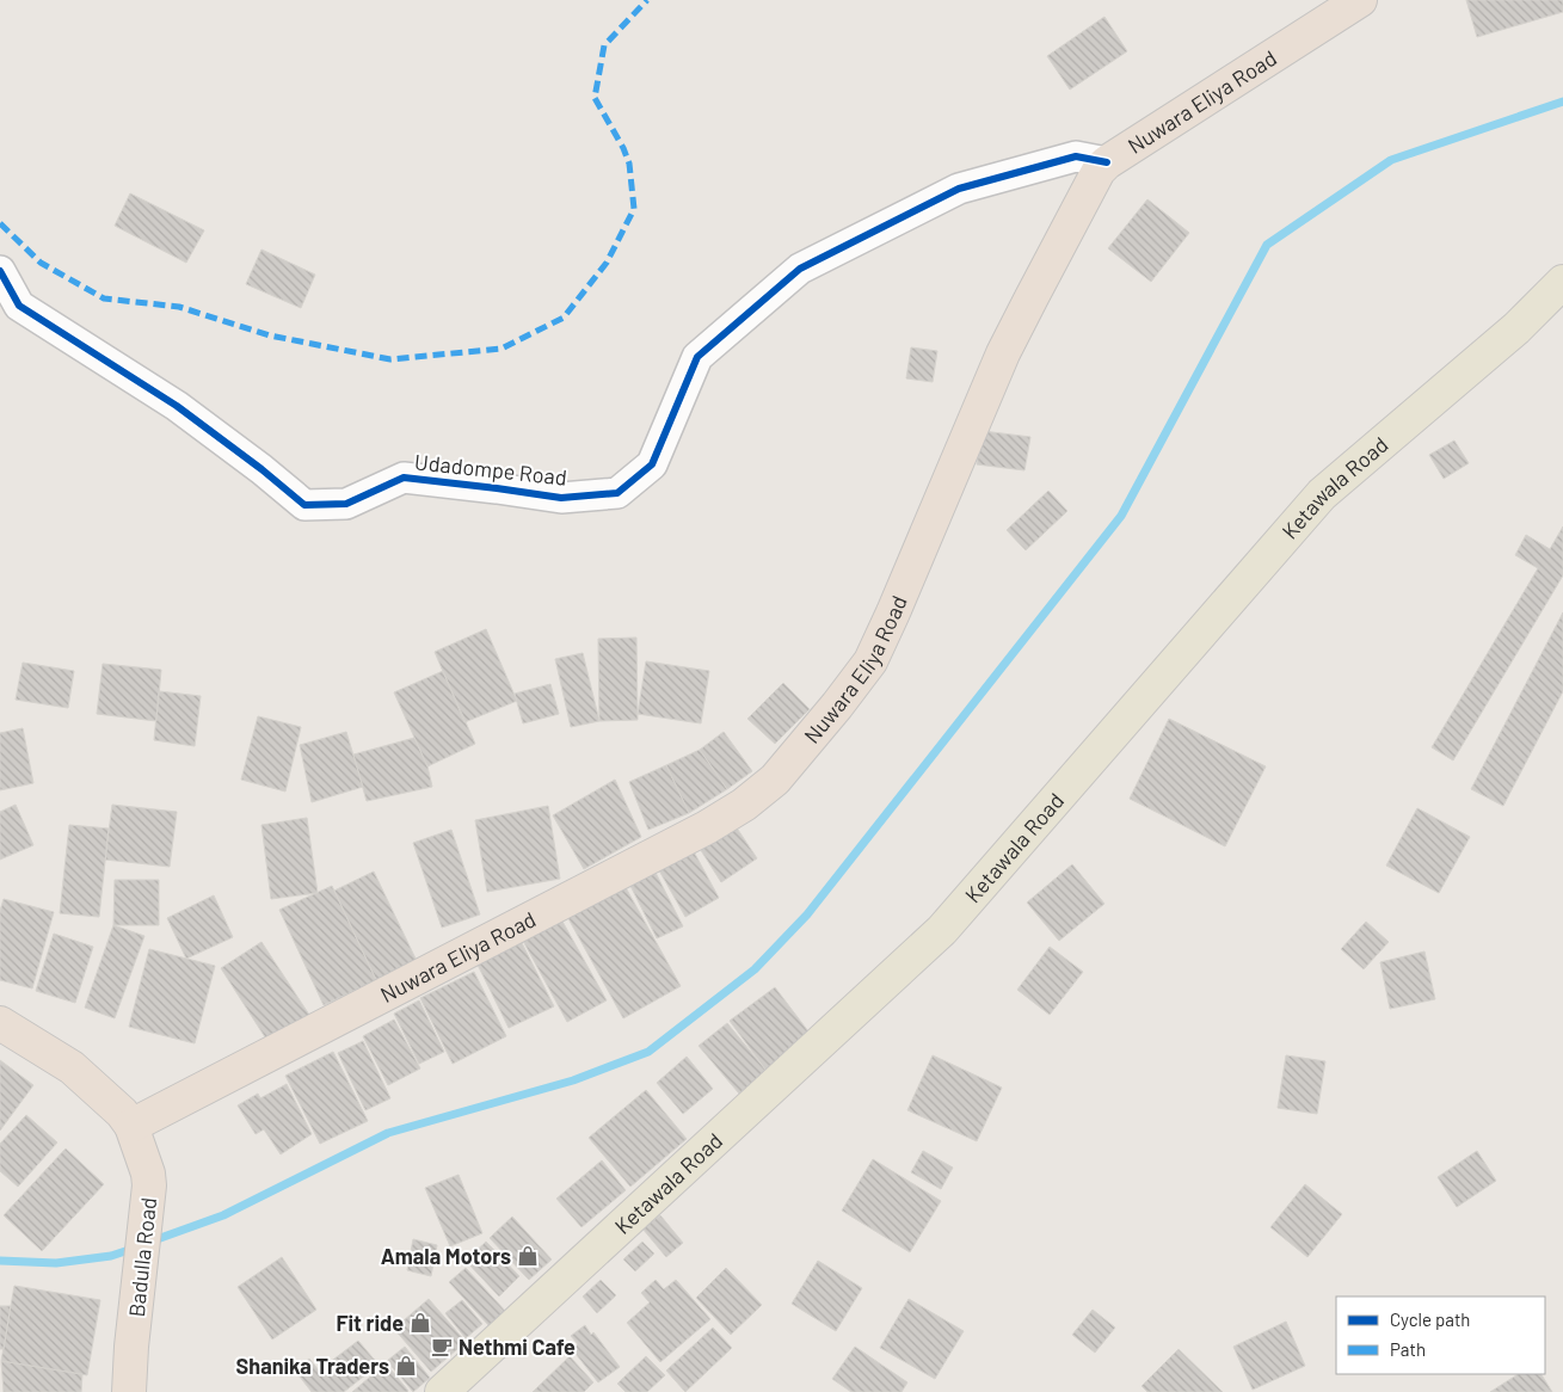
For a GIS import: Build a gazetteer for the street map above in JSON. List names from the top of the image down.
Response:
{
  "streets": {
    "highway": ["Nuwara Eliya Road", "Badulla Road"],
    "main road": ["Ketawala Road"],
    "street": ["Udadompe Road"]
  },
  "crossings": [
    ["Nuwara Eliya Road", "Udadompe Road"],
    ["Nuwara Eliya Road", "Badulla Road"]
  ],
  "places": {
    "shop": ["Amala Motors", "Fit ride", "Shanika Traders"],
    "cafe": ["Nethmi Cafe"]
  },
  "legend": ["Cycle path", "Path"]
}
